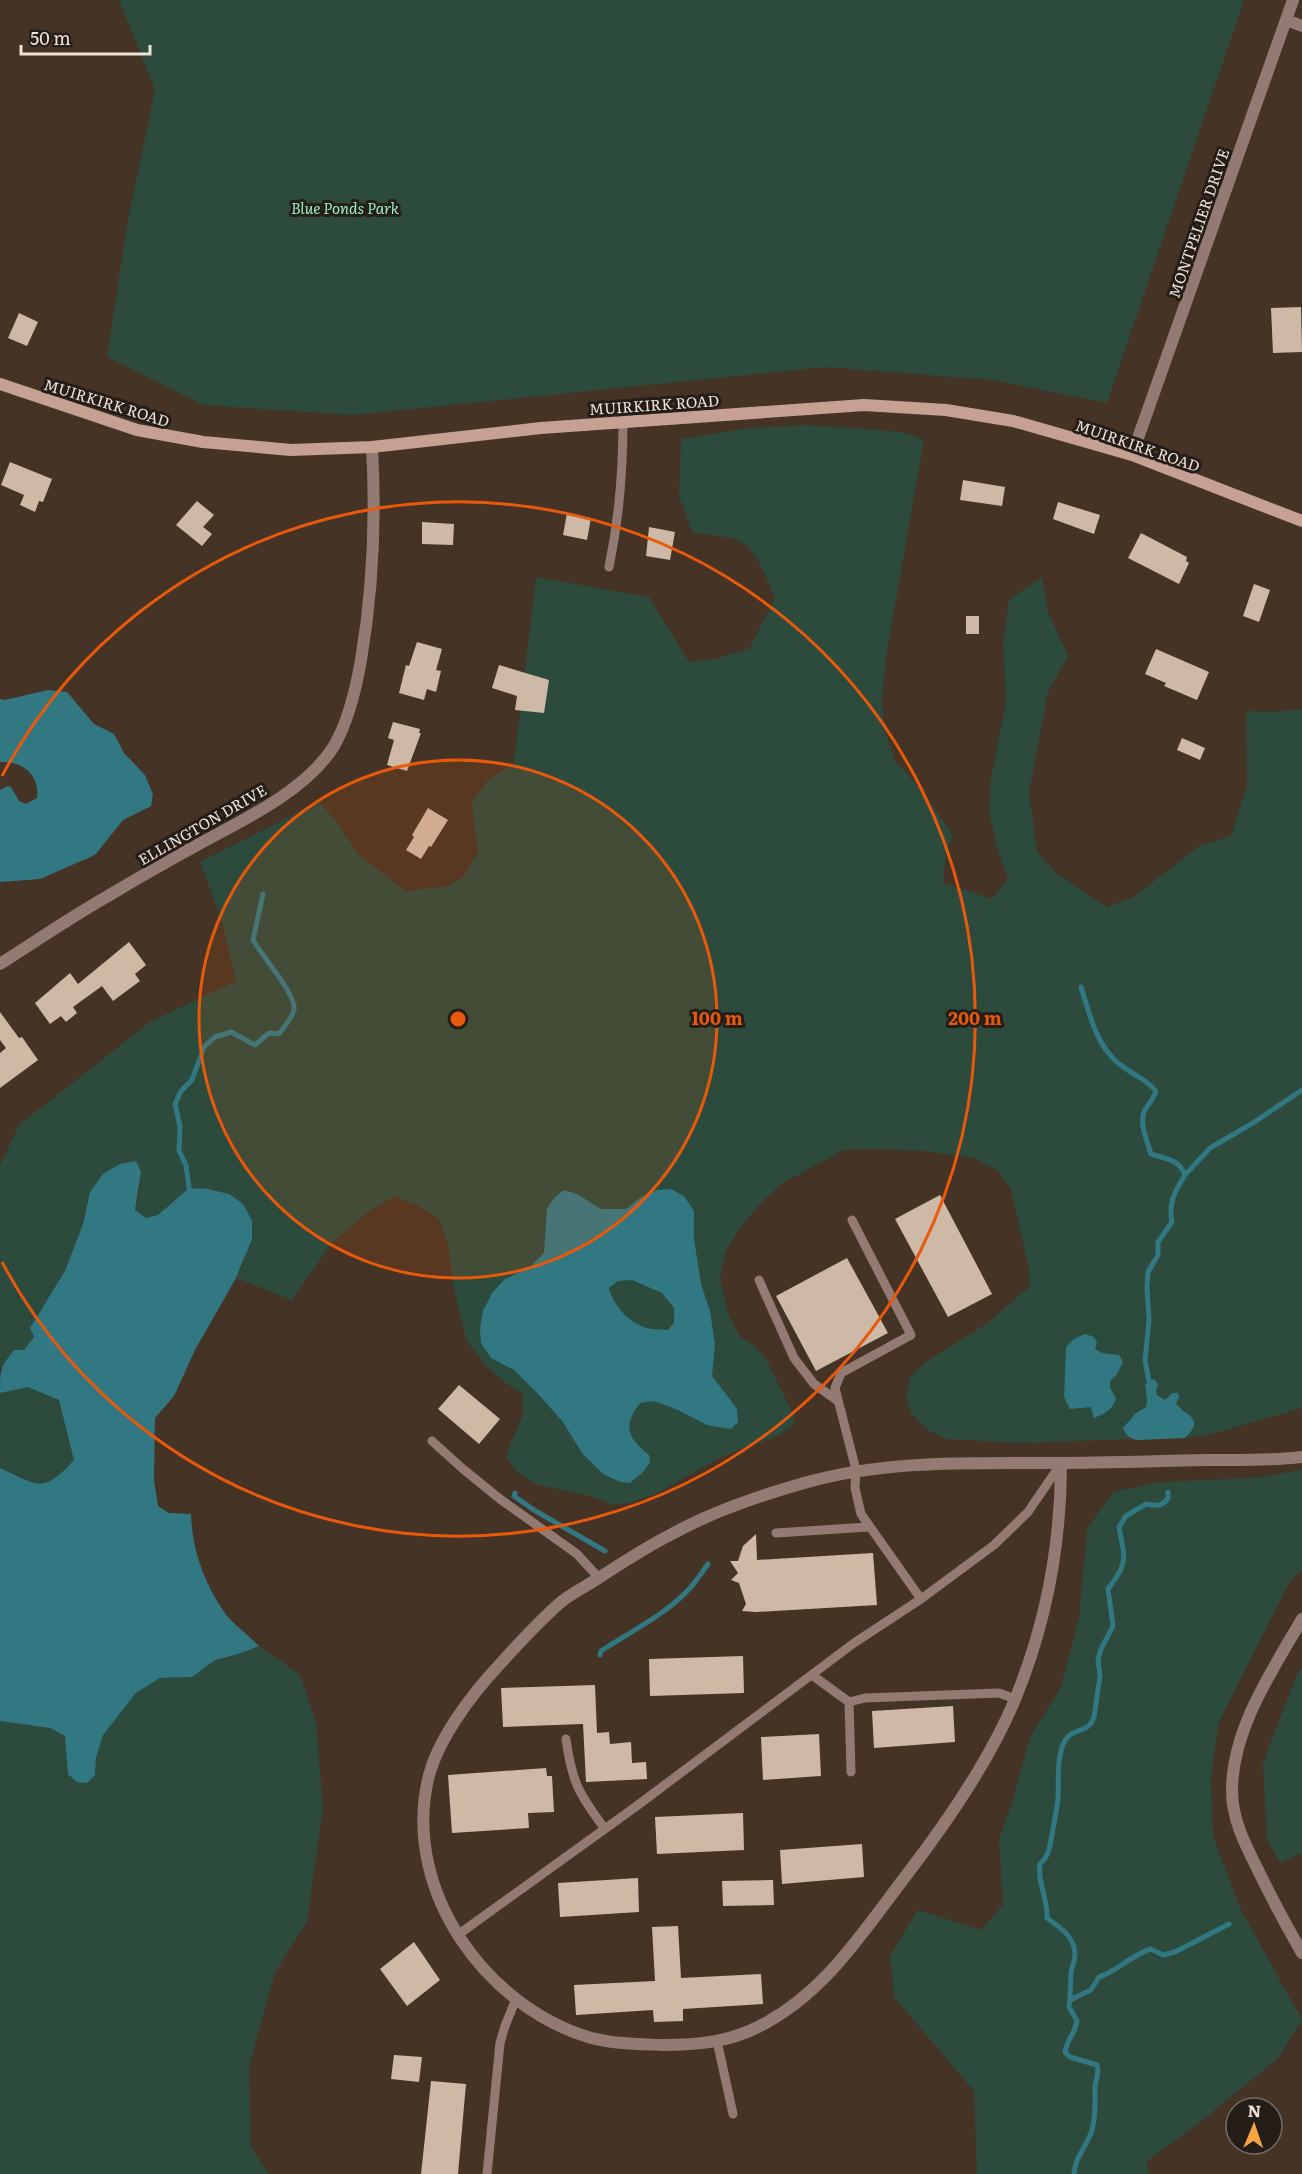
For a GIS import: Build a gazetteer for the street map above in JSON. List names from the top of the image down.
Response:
{
  "streets": {
    "main road": ["MUIRKIRK ROAD"],
    "street": ["MONTPELIER DRIVE", "ELLINGTON DRIVE"]
  },
  "crossings": [
    ["MONTPELIER DRIVE", "MUIRKIRK ROAD"],
    ["MUIRKIRK ROAD", "ELLINGTON DRIVE"]
  ],
  "parks": ["Blue Ponds Park"],
  "scale_bar": "50 m",
  "north": "top",
  "rings": ["100 m", "200 m"]
}
